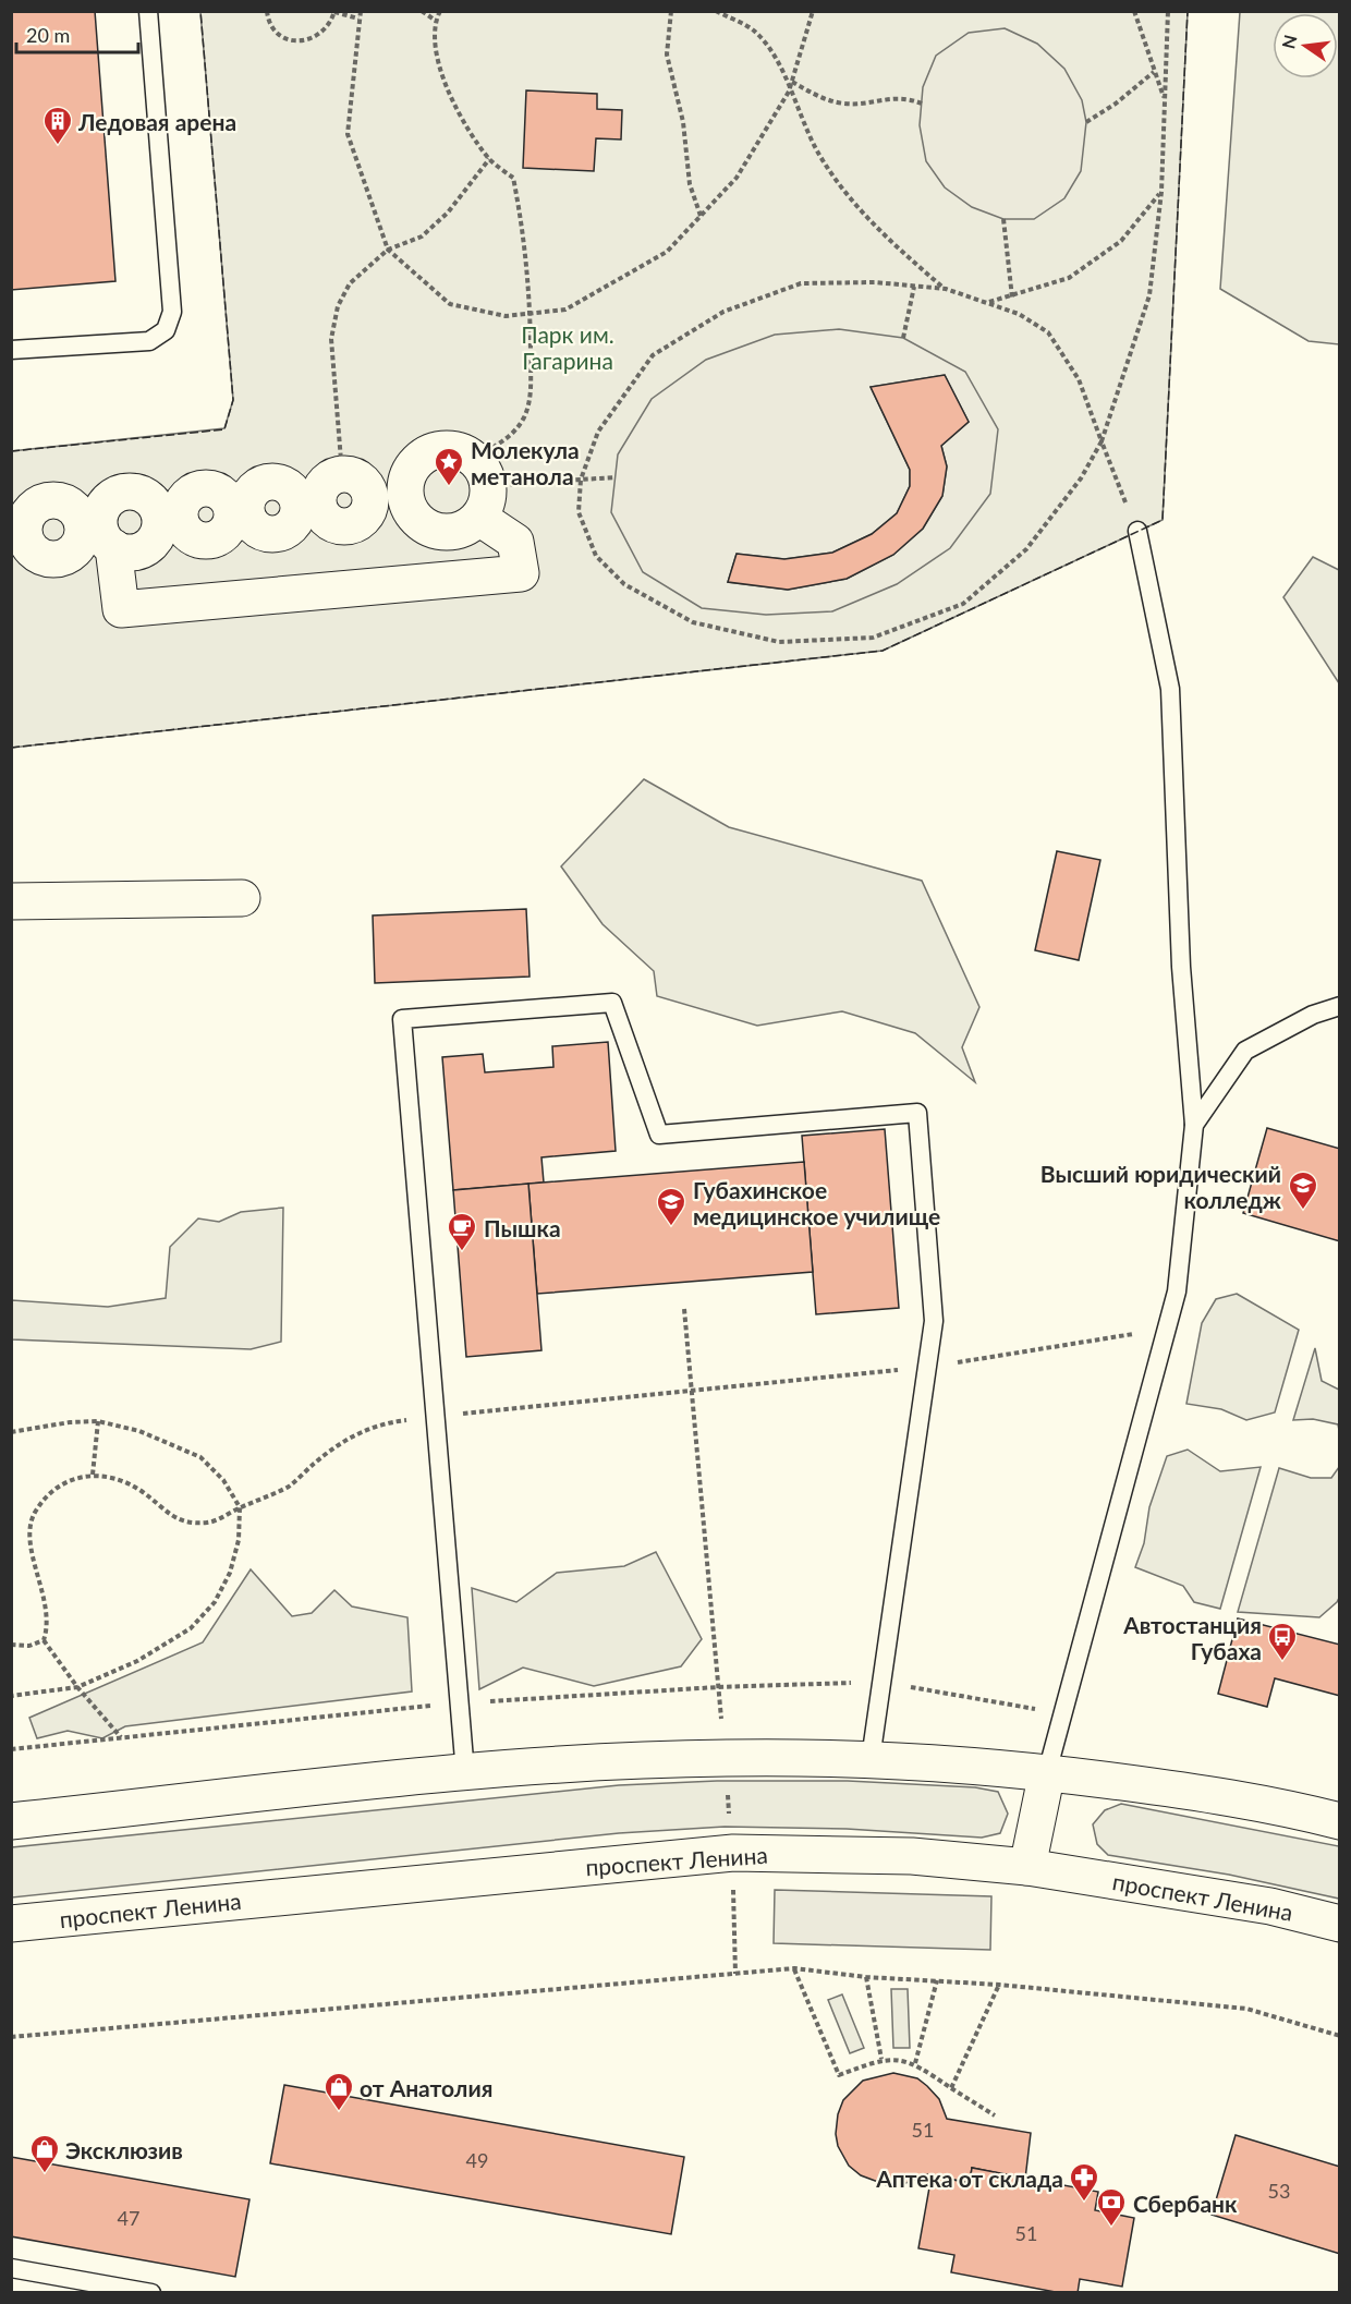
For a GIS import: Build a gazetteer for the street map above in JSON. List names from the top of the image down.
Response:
{
  "streets": {
    "main road": ["проспект Ленина"]
  },
  "parks": ["Парк им. Гагарина"],
  "places": {
    "building": ["Ледовая арена"],
    "place": ["Молекула метанола"],
    "school or university": ["Высший юридический колледж", "Губахинское медицинское училище"],
    "cafe": ["Пышка"],
    "bus stop": ["Автостанция Губаха"],
    "shop": ["от Анатолия", "Эксклюзив"],
    "pharmacy": ["Аптека от склада"],
    "bank": ["Сбербанк"]
  },
  "house_numbers": [
    "51",
    "49",
    "53",
    "47",
    "51"
  ],
  "scale_bar": "20 m",
  "north": "left"
}
